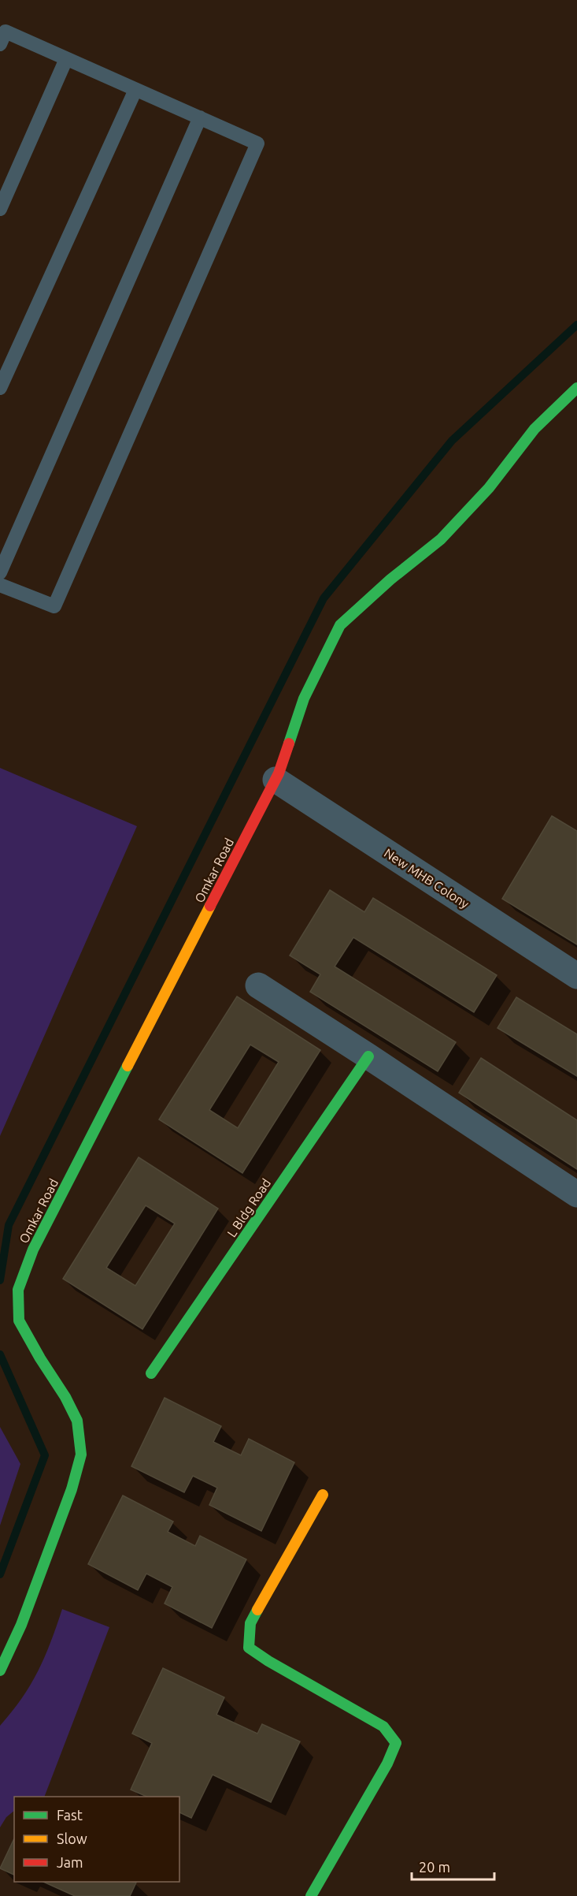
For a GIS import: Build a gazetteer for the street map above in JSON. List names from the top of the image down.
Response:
{
  "streets": {
    "street": ["Omkar Road", "New MHB Colony", "L Bldg Road"]
  },
  "crossings": [
    ["Omkar Road", "New MHB Colony"]
  ],
  "legend": ["Fast", "Slow", "Jam"],
  "scale_bar": "20 m"
}
